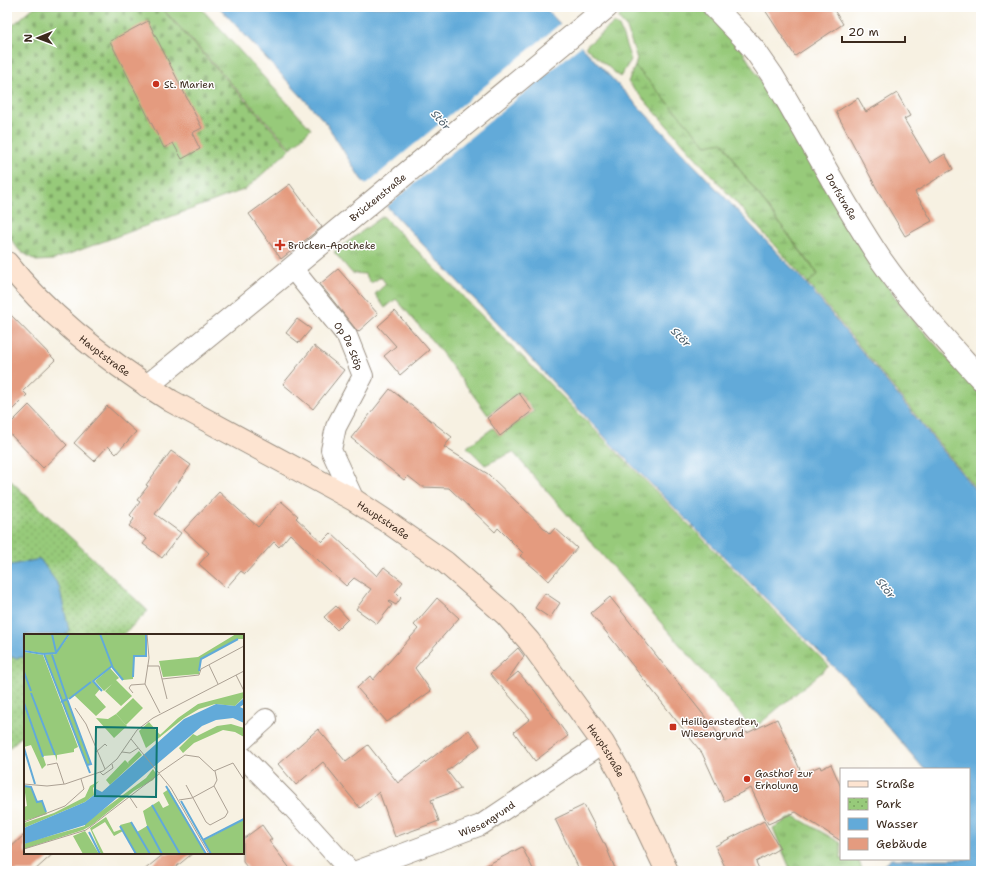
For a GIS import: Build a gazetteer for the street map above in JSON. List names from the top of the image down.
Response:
{
  "streets": {
    "main road": ["Hauptstraße"],
    "street": [
      "Dorfstraße",
      "Brückenstraße",
      "Op De Stöp",
      "Wiesengrund"
    ]
  },
  "crossings": [
    ["Brückenstraße", "Op De Stöp"],
    ["Brückenstraße", "Hauptstraße"],
    ["Op De Stöp", "Hauptstraße"],
    ["Hauptstraße", "Wiesengrund"]
  ],
  "water": ["Stör"],
  "places": {
    "other": ["St. Marien", "Gasthof zur Erholung"],
    "health": ["Brücken-Apotheke"],
    "transit": ["Heiligenstedten, Wiesengrund"]
  },
  "legend": [
    "Straße",
    "Park",
    "Wasser",
    "Gebäude"
  ],
  "scale_bar": "20 m",
  "north": "left"
}
